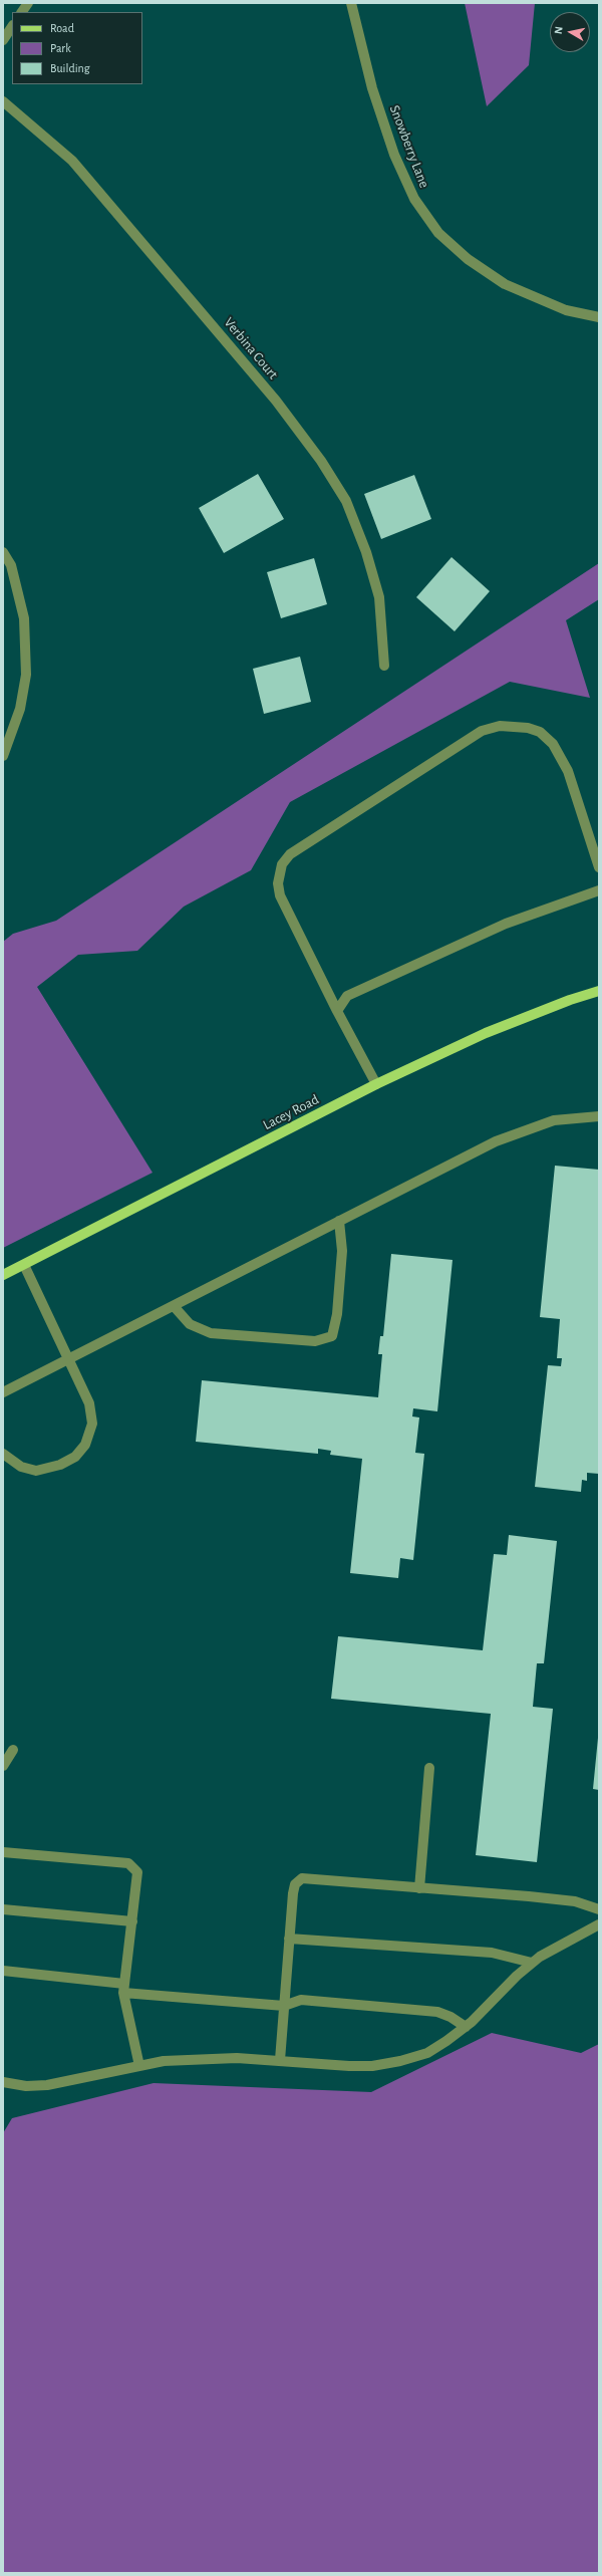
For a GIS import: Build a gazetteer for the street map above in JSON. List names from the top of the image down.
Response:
{
  "streets": {
    "main road": ["Lacey Road"],
    "street": ["Snowberry Lane", "Verbina Court"]
  },
  "legend": ["Road", "Park", "Building"],
  "north": "left"
}
